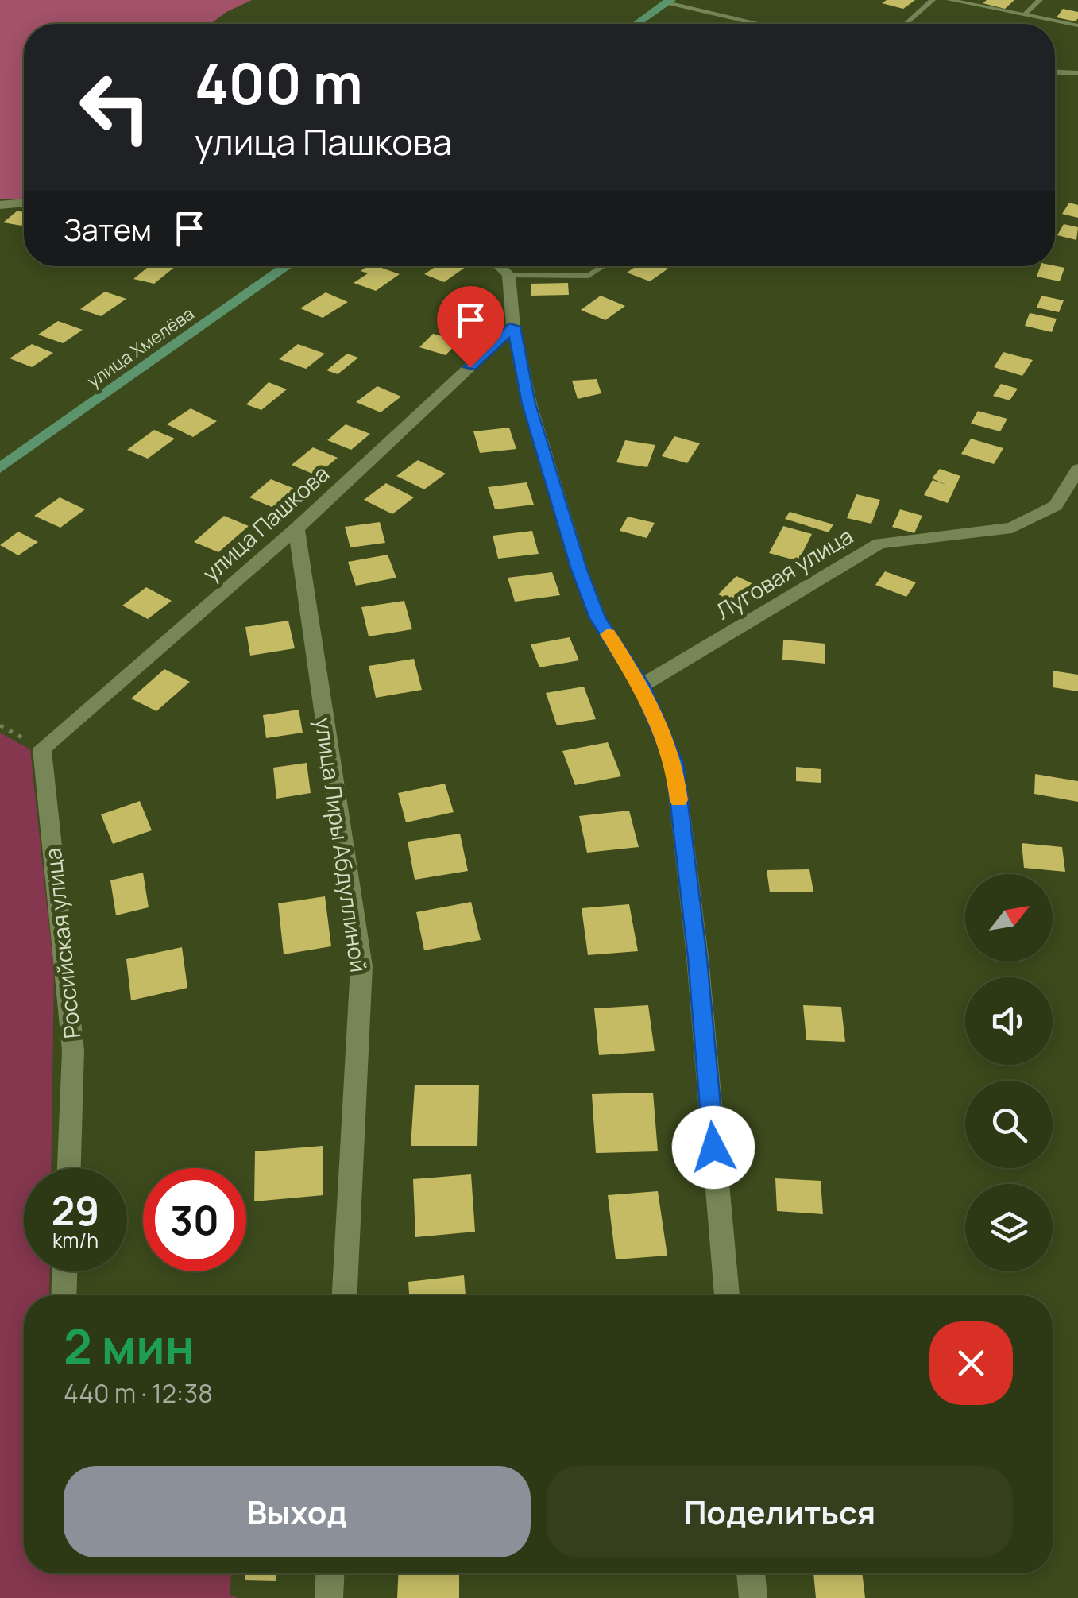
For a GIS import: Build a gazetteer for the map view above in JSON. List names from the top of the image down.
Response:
{
  "streets": {
    "main road": ["улица Хмелёва"],
    "street": [
      "улица Пашкова",
      "Луговая улица",
      "улица Лиры Абдуллиной",
      "Российская улица"
    ]
  },
  "crossings": [
    ["улица Пашкова", "улица Лиры Абдуллиной"],
    ["улица Пашкова", "Российская улица"]
  ],
  "north": "top right",
  "page": {
    "turn": ["400 m", "улица Пашкова"],
    "then": "Затем",
    "speed": "29 km/h",
    "limit": "30",
    "heading": ["2 мин", "440 m · 12:38"],
    "buttons": ["Выход", "Поделиться"]
  }
}
